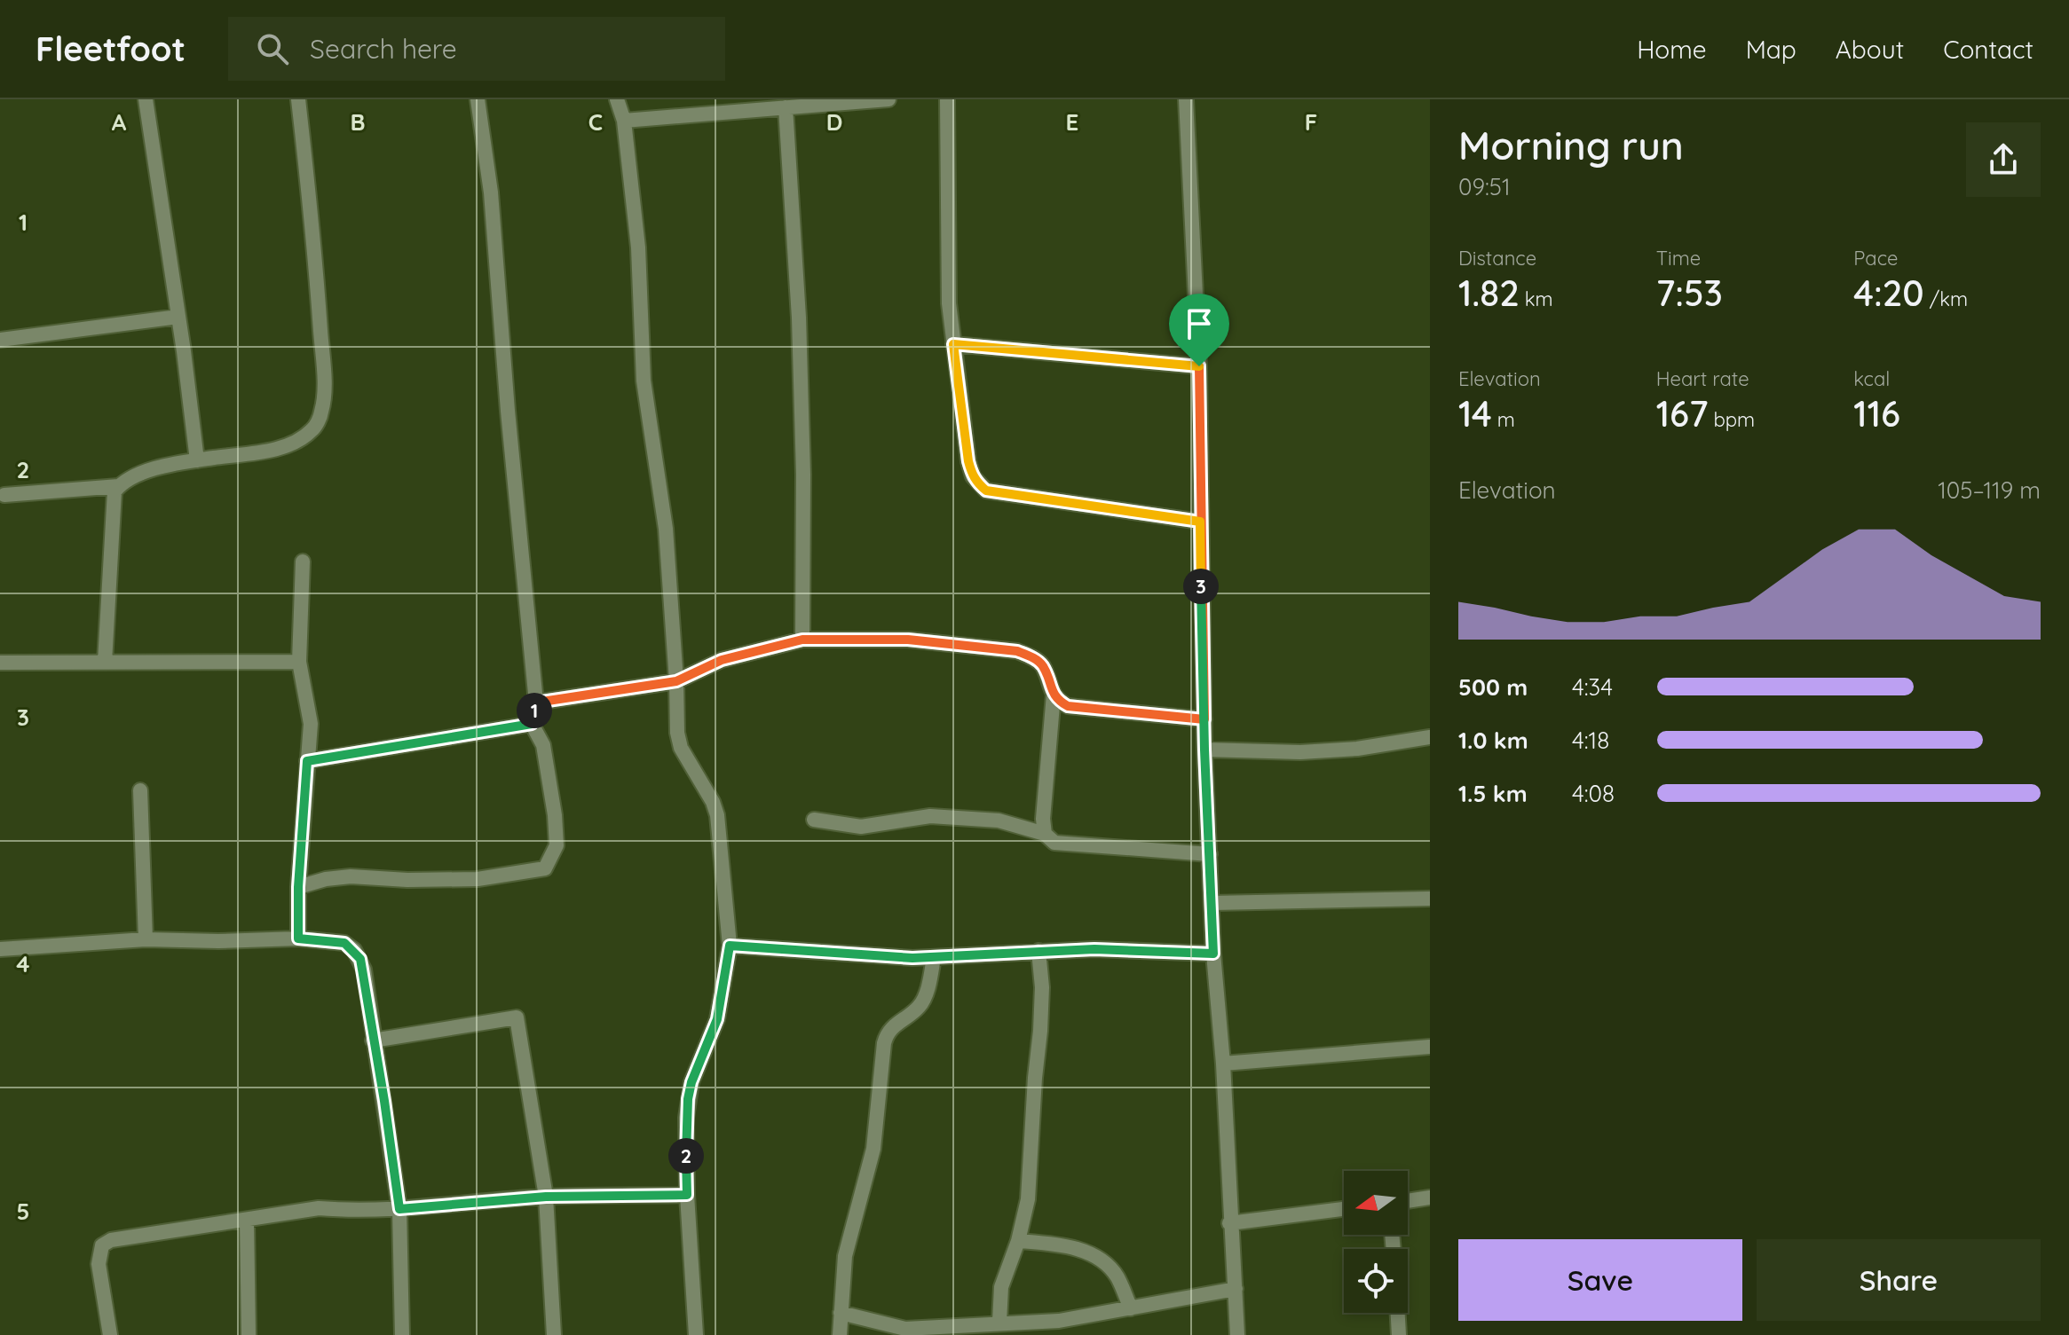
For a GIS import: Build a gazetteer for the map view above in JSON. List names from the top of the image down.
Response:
{
  "north": "left",
  "page": {
    "header": "Fleetfoot",
    "search": "Search here",
    "nav": [
      "Home",
      "Map",
      "About",
      "Contact"
    ],
    "heading": ["Morning run", "09:51"],
    "stats": [
      ["Distance", "1.82 km"],
      ["Time", "7:53"],
      ["Pace", "4:20 /km"],
      ["Elevation", "14 m"],
      ["Heart rate", "167 bpm"],
      ["kcal", "116"]
    ],
    "chart": ["Elevation", "105–119 m"],
    "pins": ["3", "1", "2"],
    "list": [
      {
        "name": "500 m",
        "note": "4:34"
      },
      {
        "name": "1.0 km",
        "note": "4:18"
      },
      {
        "name": "1.5 km",
        "note": "4:08"
      }
    ],
    "buttons": ["Save", "Share"]
  },
  "grid": {
    "columns": [
      "A",
      "B",
      "C",
      "D",
      "E",
      "F"
    ],
    "rows": [
      "1",
      "2",
      "3",
      "4",
      "5"
    ]
  }
}
